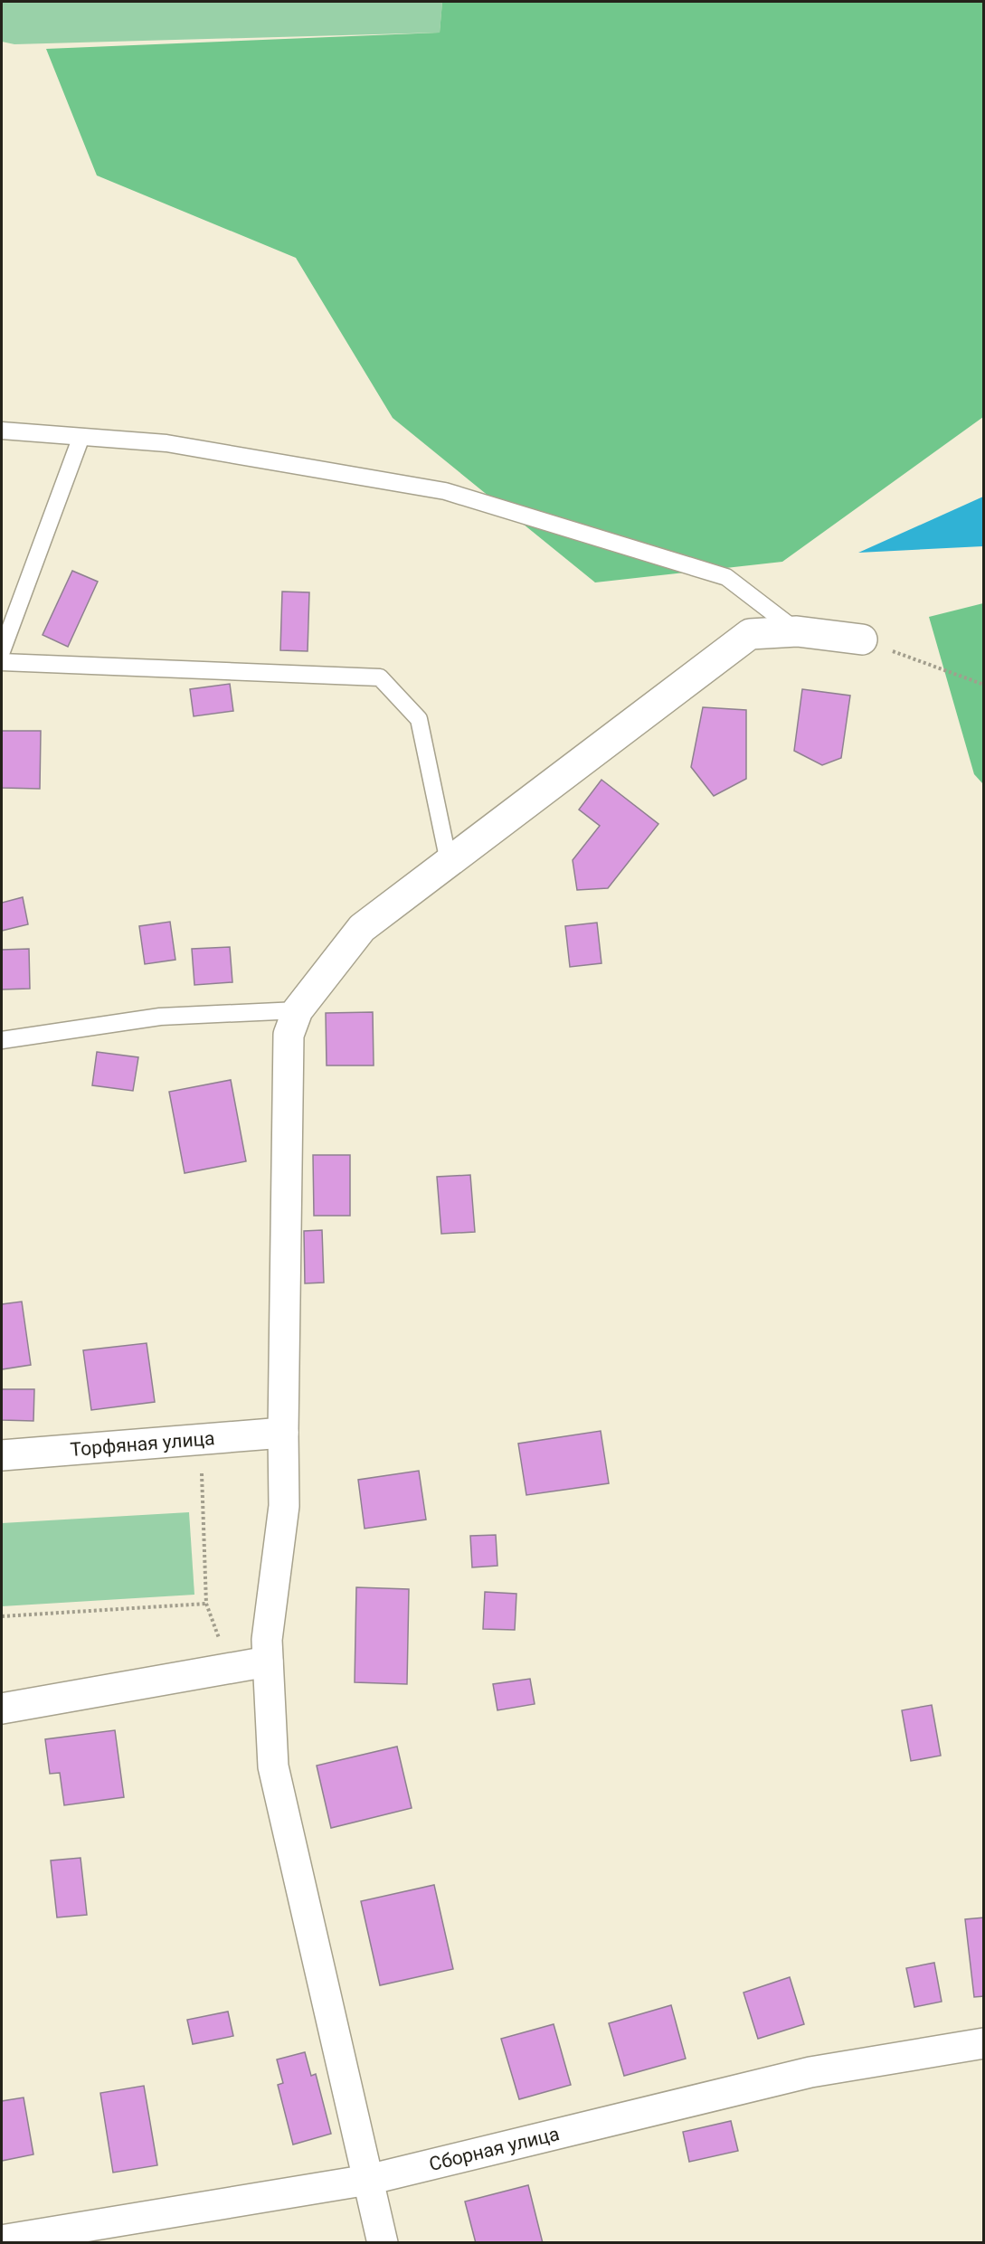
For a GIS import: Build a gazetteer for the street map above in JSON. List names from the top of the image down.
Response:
{
  "streets": {
    "street": ["Торфяная улица", "Сборная улица"]
  }
}
